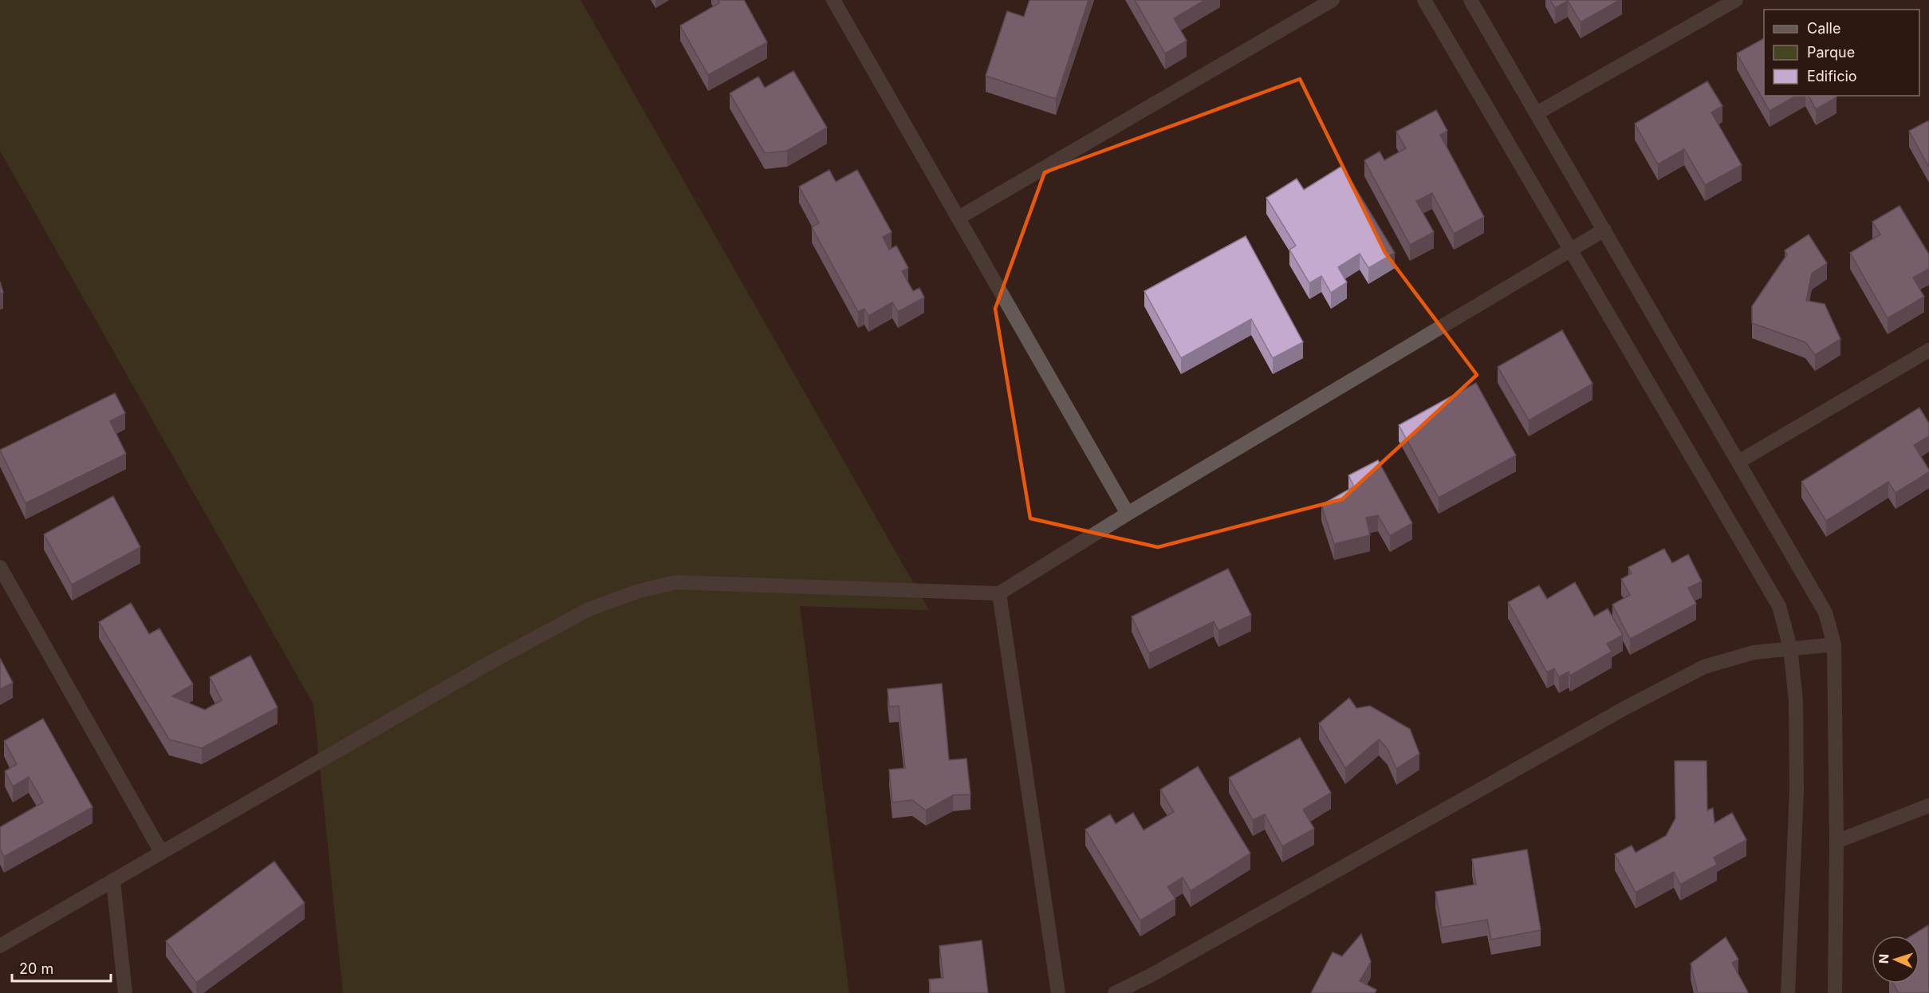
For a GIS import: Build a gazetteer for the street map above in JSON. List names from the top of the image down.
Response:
{
  "legend": ["Calle", "Parque", "Edificio"],
  "scale_bar": "20 m",
  "north": "left"
}
